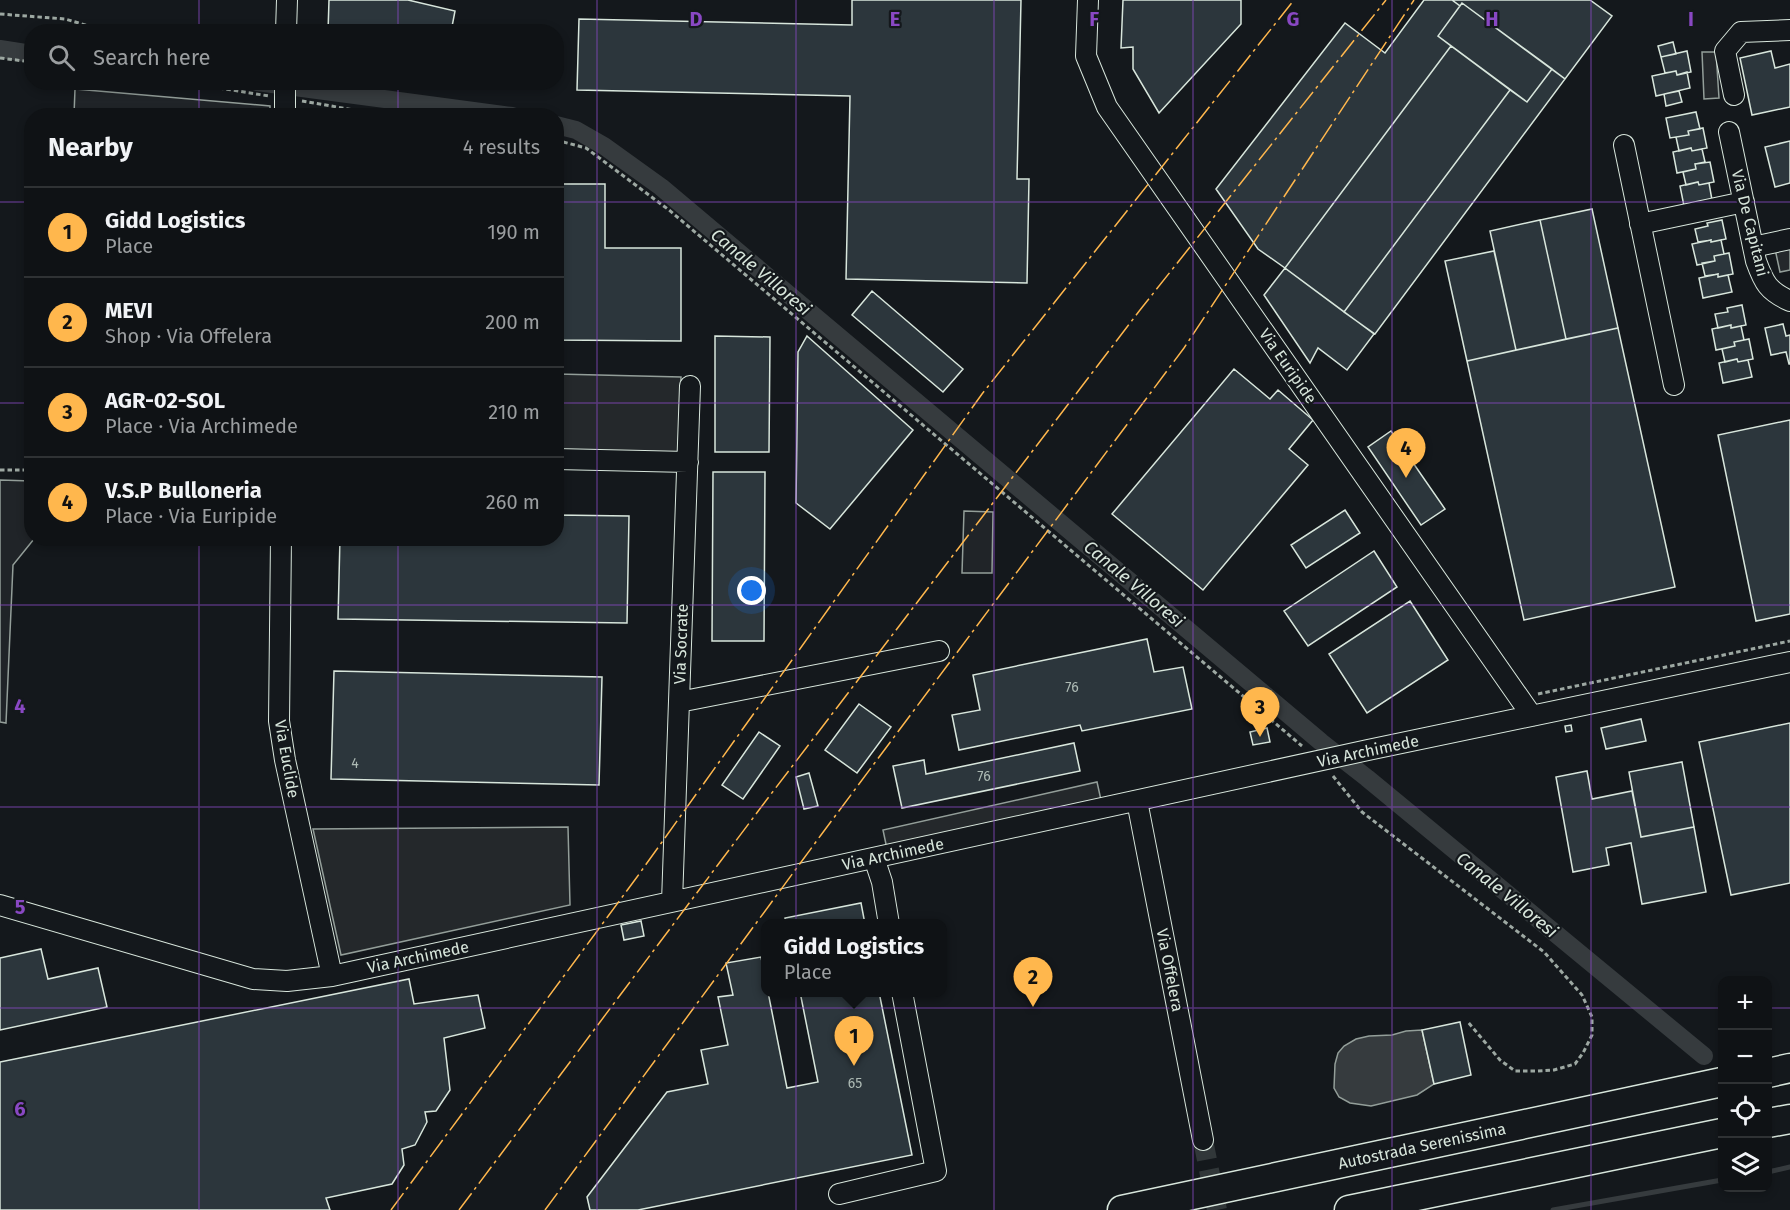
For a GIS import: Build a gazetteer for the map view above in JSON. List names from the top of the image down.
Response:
{
  "streets": {
    "highway": ["Autostrada Serenissima"],
    "street": [
      "Via De Capitani",
      "Via Euripide",
      "Via Socrate",
      "Via Archimede",
      "Via Euclide",
      "Via Offelera"
    ]
  },
  "crossings": [
    ["Via Euripide", "Via Archimede"],
    ["Via Socrate", "Via Archimede"],
    ["Via Archimede", "Via Euclide"],
    ["Via Archimede", "Via Offelera"]
  ],
  "water": ["Canale Villoresi"],
  "house_numbers": [
    "76",
    "4",
    "76",
    "65"
  ],
  "page": {
    "search": "Search here",
    "heading": ["Nearby", "4 results"],
    "list": [
      {
        "mark": "1",
        "name": "Gidd Logistics",
        "note": "Place",
        "value": "190 m"
      },
      {
        "mark": "2",
        "name": "MEVI",
        "note": "Shop · Via Offelera",
        "value": "200 m"
      },
      {
        "mark": "3",
        "name": "AGR-02-SOL",
        "note": "Place · Via Archimede",
        "value": "210 m"
      },
      {
        "mark": "4",
        "name": "V.S.P Bulloneria",
        "note": "Place · Via Euripide",
        "value": "260 m"
      }
    ],
    "pins": [
      "4",
      "3",
      "2",
      "1"
    ],
    "popup": ["Gidd Logistics", "Place"],
    "map_buttons": ["+", "−"]
  },
  "grid": {
    "columns": [
      "D",
      "E",
      "F",
      "G",
      "H",
      "I"
    ],
    "rows": ["4", "5", "6"]
  }
}
